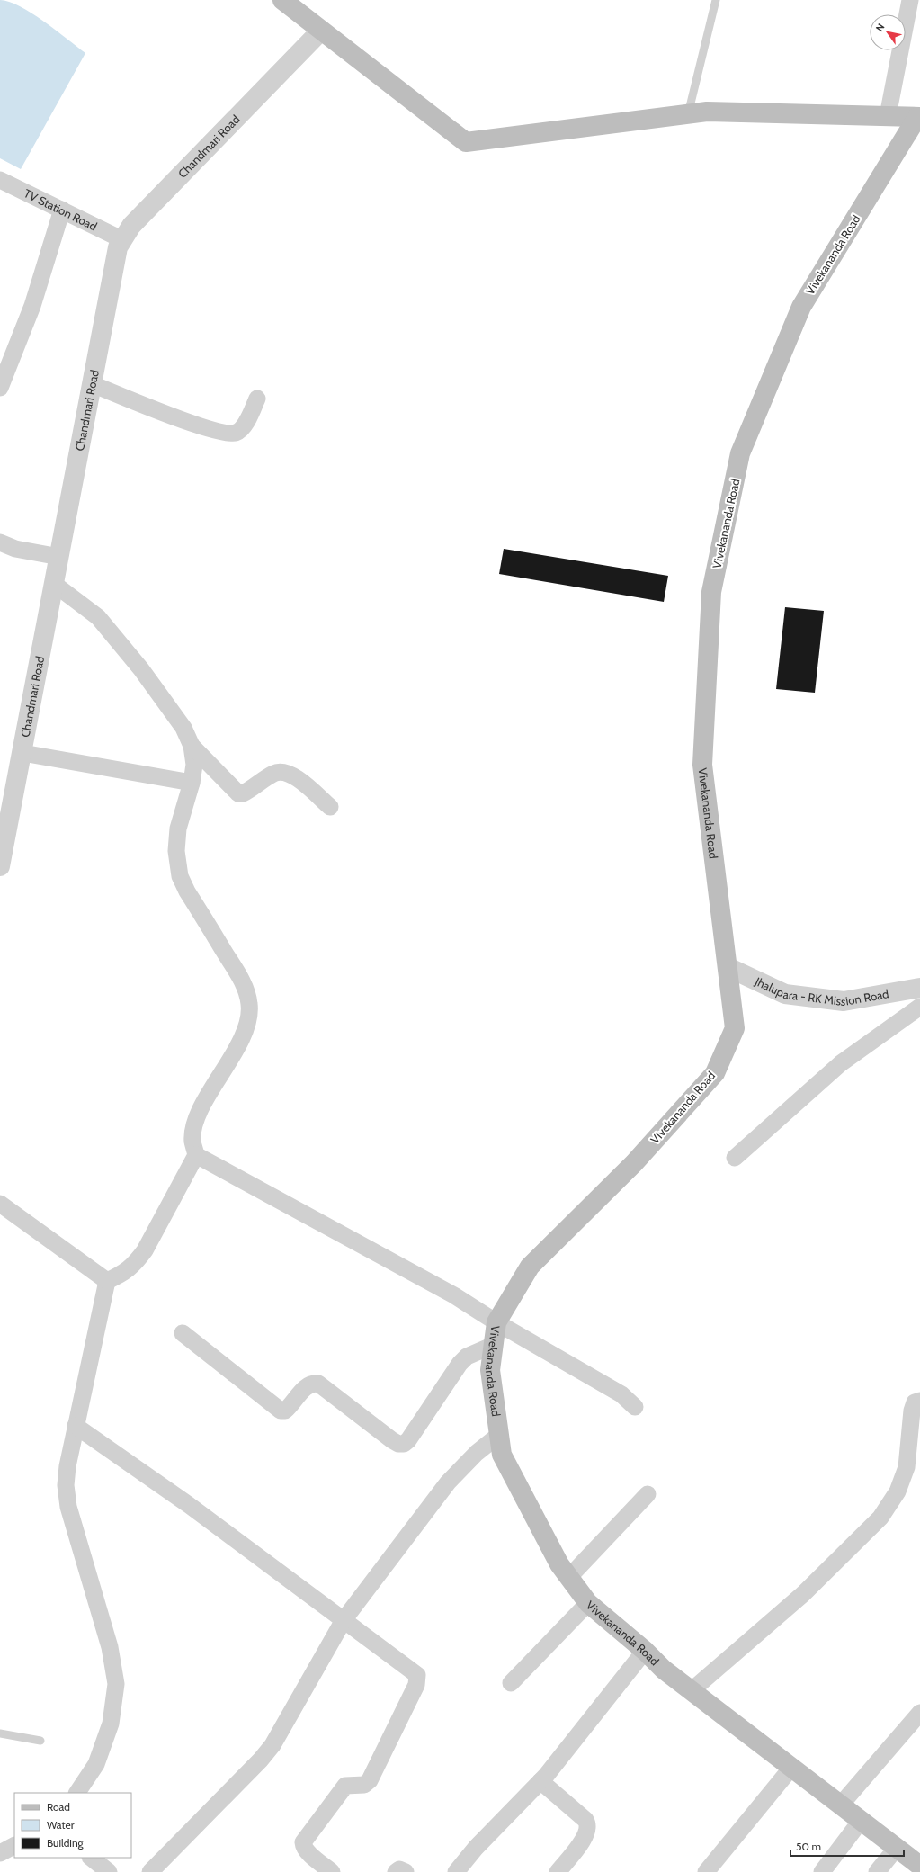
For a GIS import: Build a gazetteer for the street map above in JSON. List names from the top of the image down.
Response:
{
  "streets": {
    "main road": ["Vivekananda Road"],
    "street": ["Chandmari Road", "TV Station Road", "Jhalupara - RK Mission Road"]
  },
  "crossings": [
    ["Chandmari Road", "TV Station Road"],
    ["Vivekananda Road", "Jhalupara - RK Mission Road"]
  ],
  "legend": ["Road", "Water", "Building"],
  "scale_bar": "50 m",
  "north": "top left"
}
